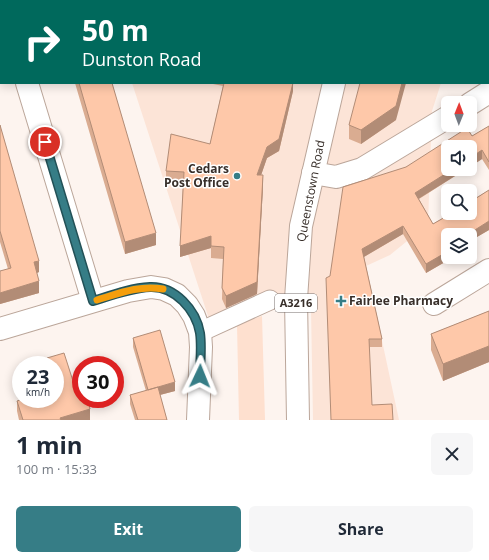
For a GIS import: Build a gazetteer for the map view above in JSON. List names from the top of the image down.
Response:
{
  "streets": {
    "street": ["Queenstown Road", "A3216"]
  },
  "places": {
    "other": ["Cedars Post Office"],
    "health": ["Fairlee Pharmacy"]
  },
  "north": "top",
  "page": {
    "turn": ["50 m", "Dunston Road"],
    "speed": "23 km/h",
    "limit": "30",
    "heading": ["1 min", "100 m · 15:33"],
    "buttons": ["Exit", "Share"]
  }
}
